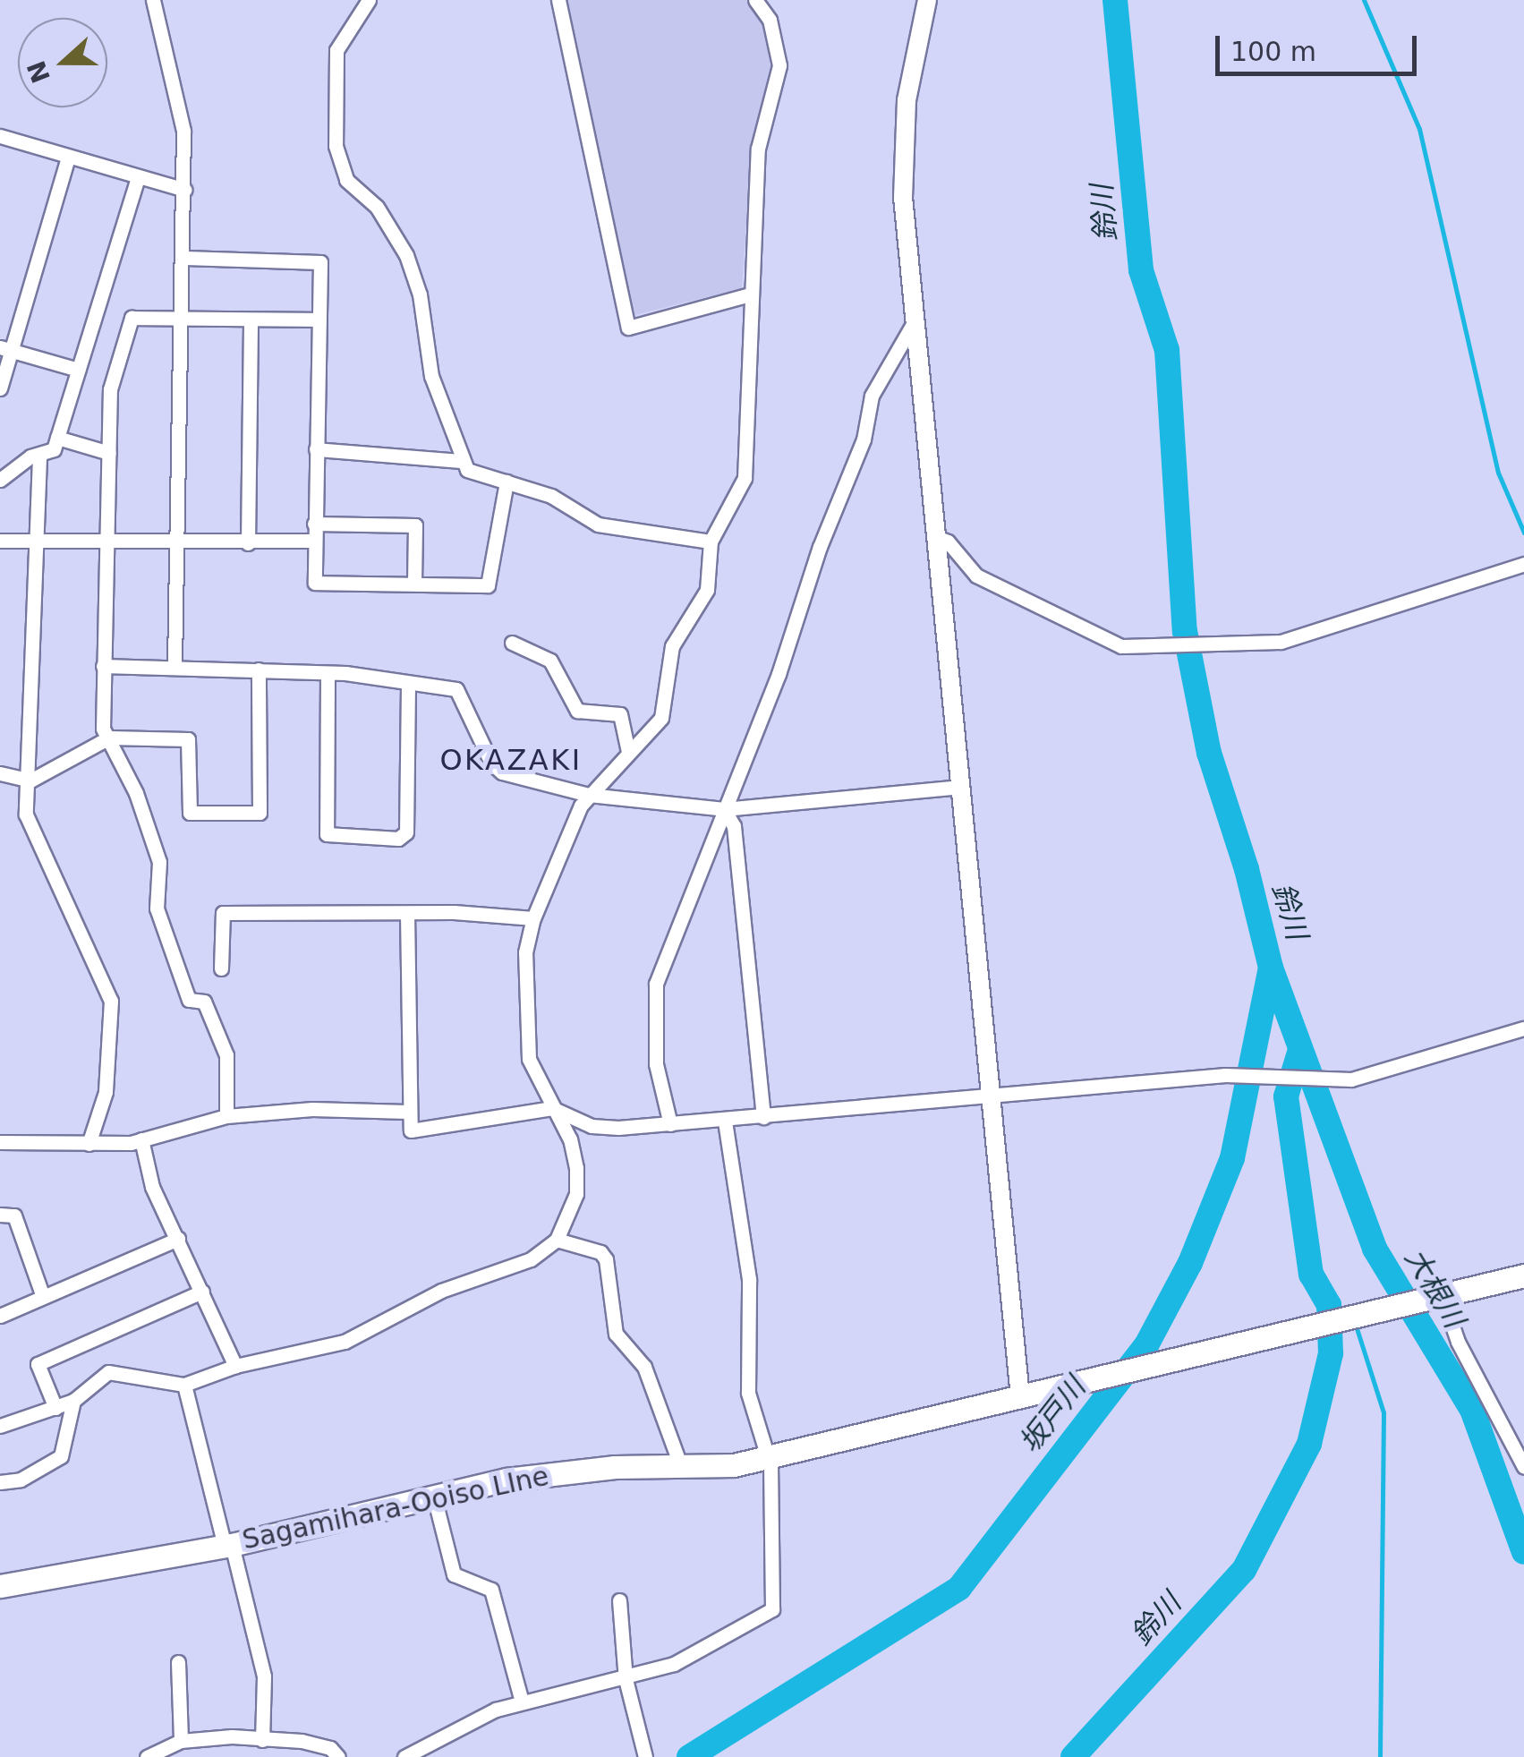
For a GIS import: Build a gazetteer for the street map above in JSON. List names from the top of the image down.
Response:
{
  "streets": {
    "main road": ["Sagamihara-Ooiso LIne"]
  },
  "districts": ["OKAZAKI"],
  "water": ["鈴川", "大根川", "坂戸川"],
  "scale_bar": "100 m",
  "north": "left"
}
